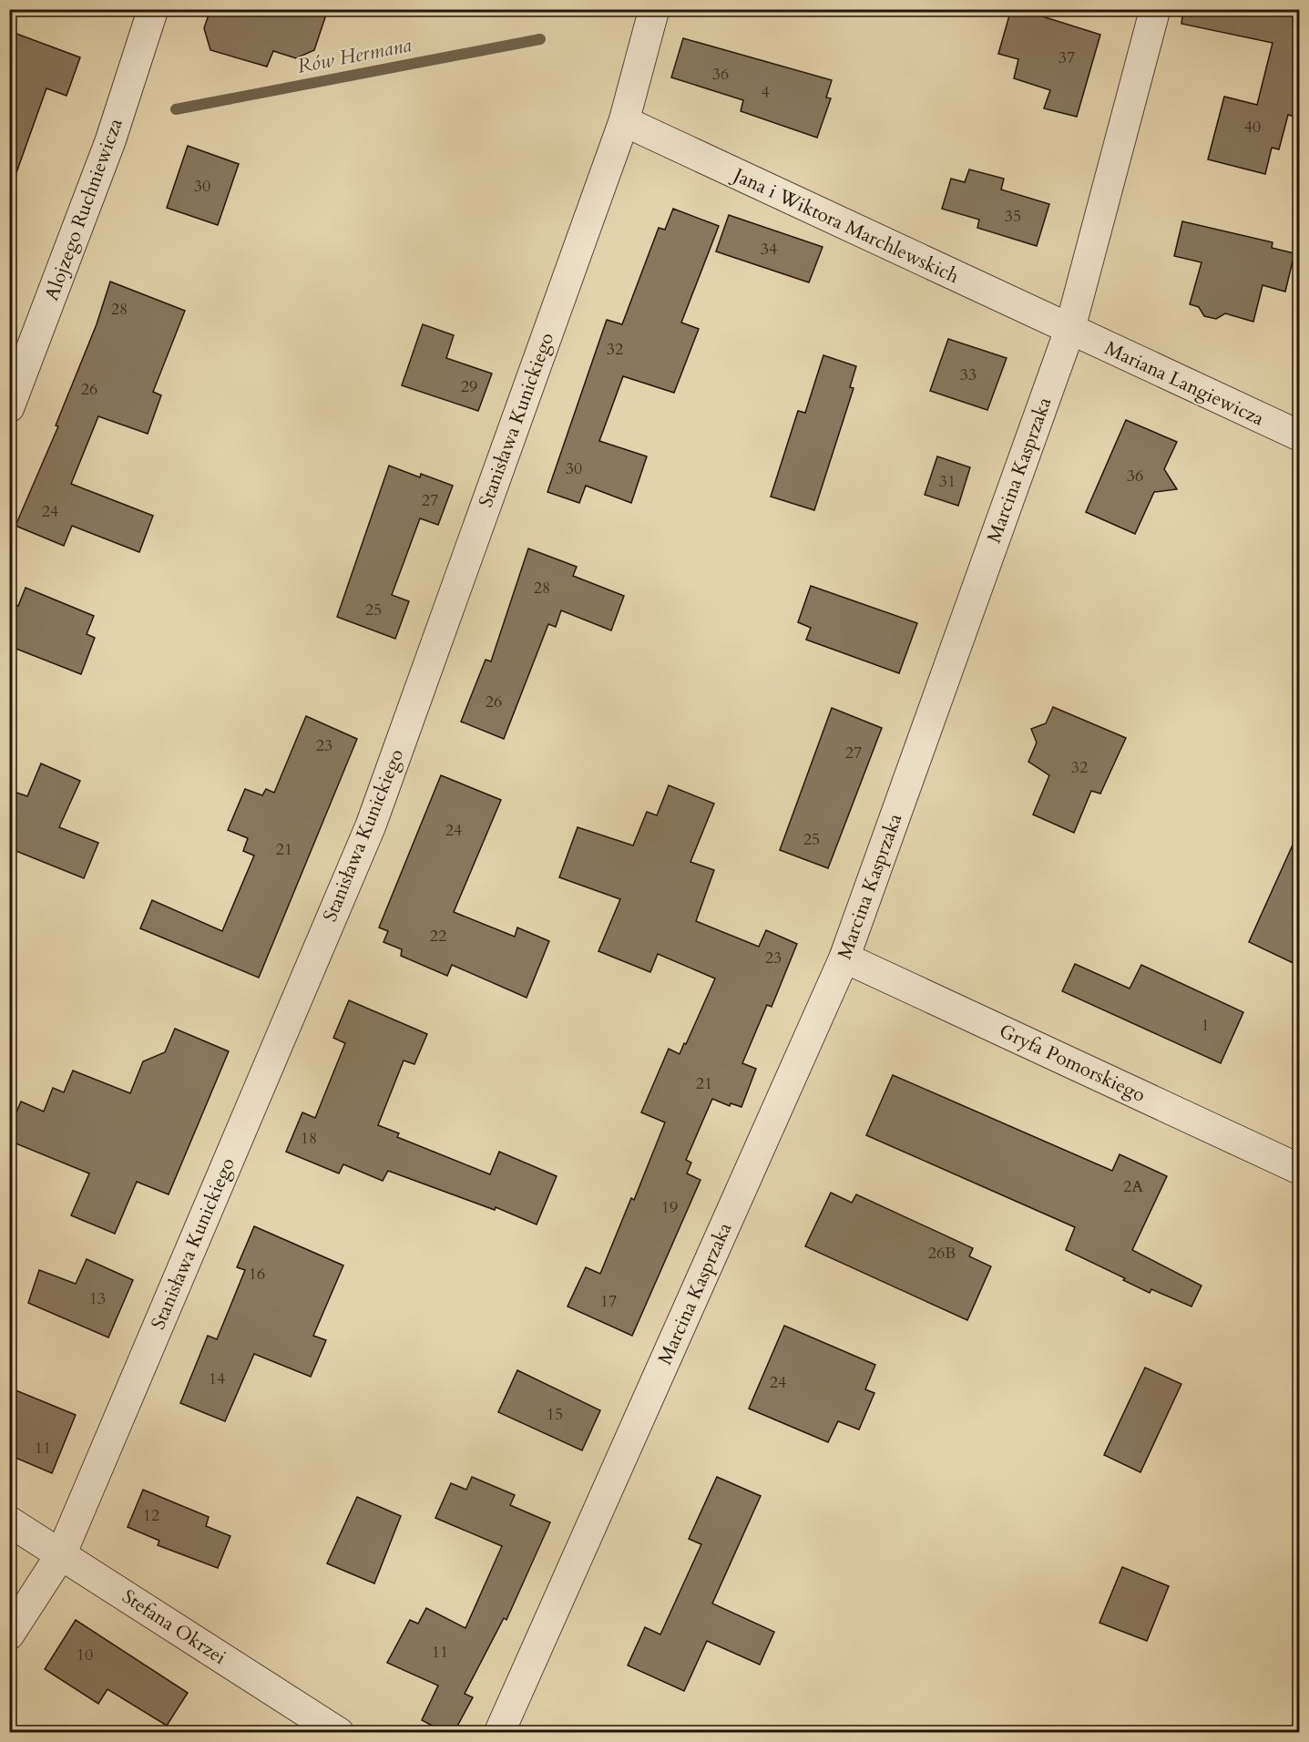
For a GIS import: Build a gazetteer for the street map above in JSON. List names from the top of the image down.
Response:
{
  "streets": {
    "street": [
      "Alojzego Ruchniewicza",
      "Jana i Wiktora Marchlewskich",
      "Mariana Langiewicza",
      "Stanisława Kunickiego",
      "Marcina Kasprzaka",
      "Gryfa Pomorskiego",
      "Stefana Okrzei"
    ]
  },
  "crossings": [
    ["Jana i Wiktora Marchlewskich", "Mariana Langiewicza"],
    ["Jana i Wiktora Marchlewskich", "Stanisława Kunickiego"],
    ["Jana i Wiktora Marchlewskich", "Marcina Kasprzaka"],
    ["Mariana Langiewicza", "Marcina Kasprzaka"],
    ["Stanisława Kunickiego", "Stefana Okrzei"],
    ["Marcina Kasprzaka", "Gryfa Pomorskiego"]
  ],
  "water": ["Rów Hermana"],
  "house_numbers": [
    "37",
    "36",
    "4",
    "40",
    "30",
    "35",
    "34",
    "28",
    "32",
    "33",
    "29",
    "26",
    "30",
    "36",
    "31",
    "27",
    "24",
    "28",
    "25",
    "26",
    "23",
    "27",
    "32",
    "24",
    "25",
    "21",
    "22",
    "23",
    "1",
    "21",
    "18",
    "2A",
    "19",
    "26B",
    "16",
    "13",
    "17",
    "14",
    "24",
    "15",
    "11",
    "12",
    "11",
    "10"
  ]
}
